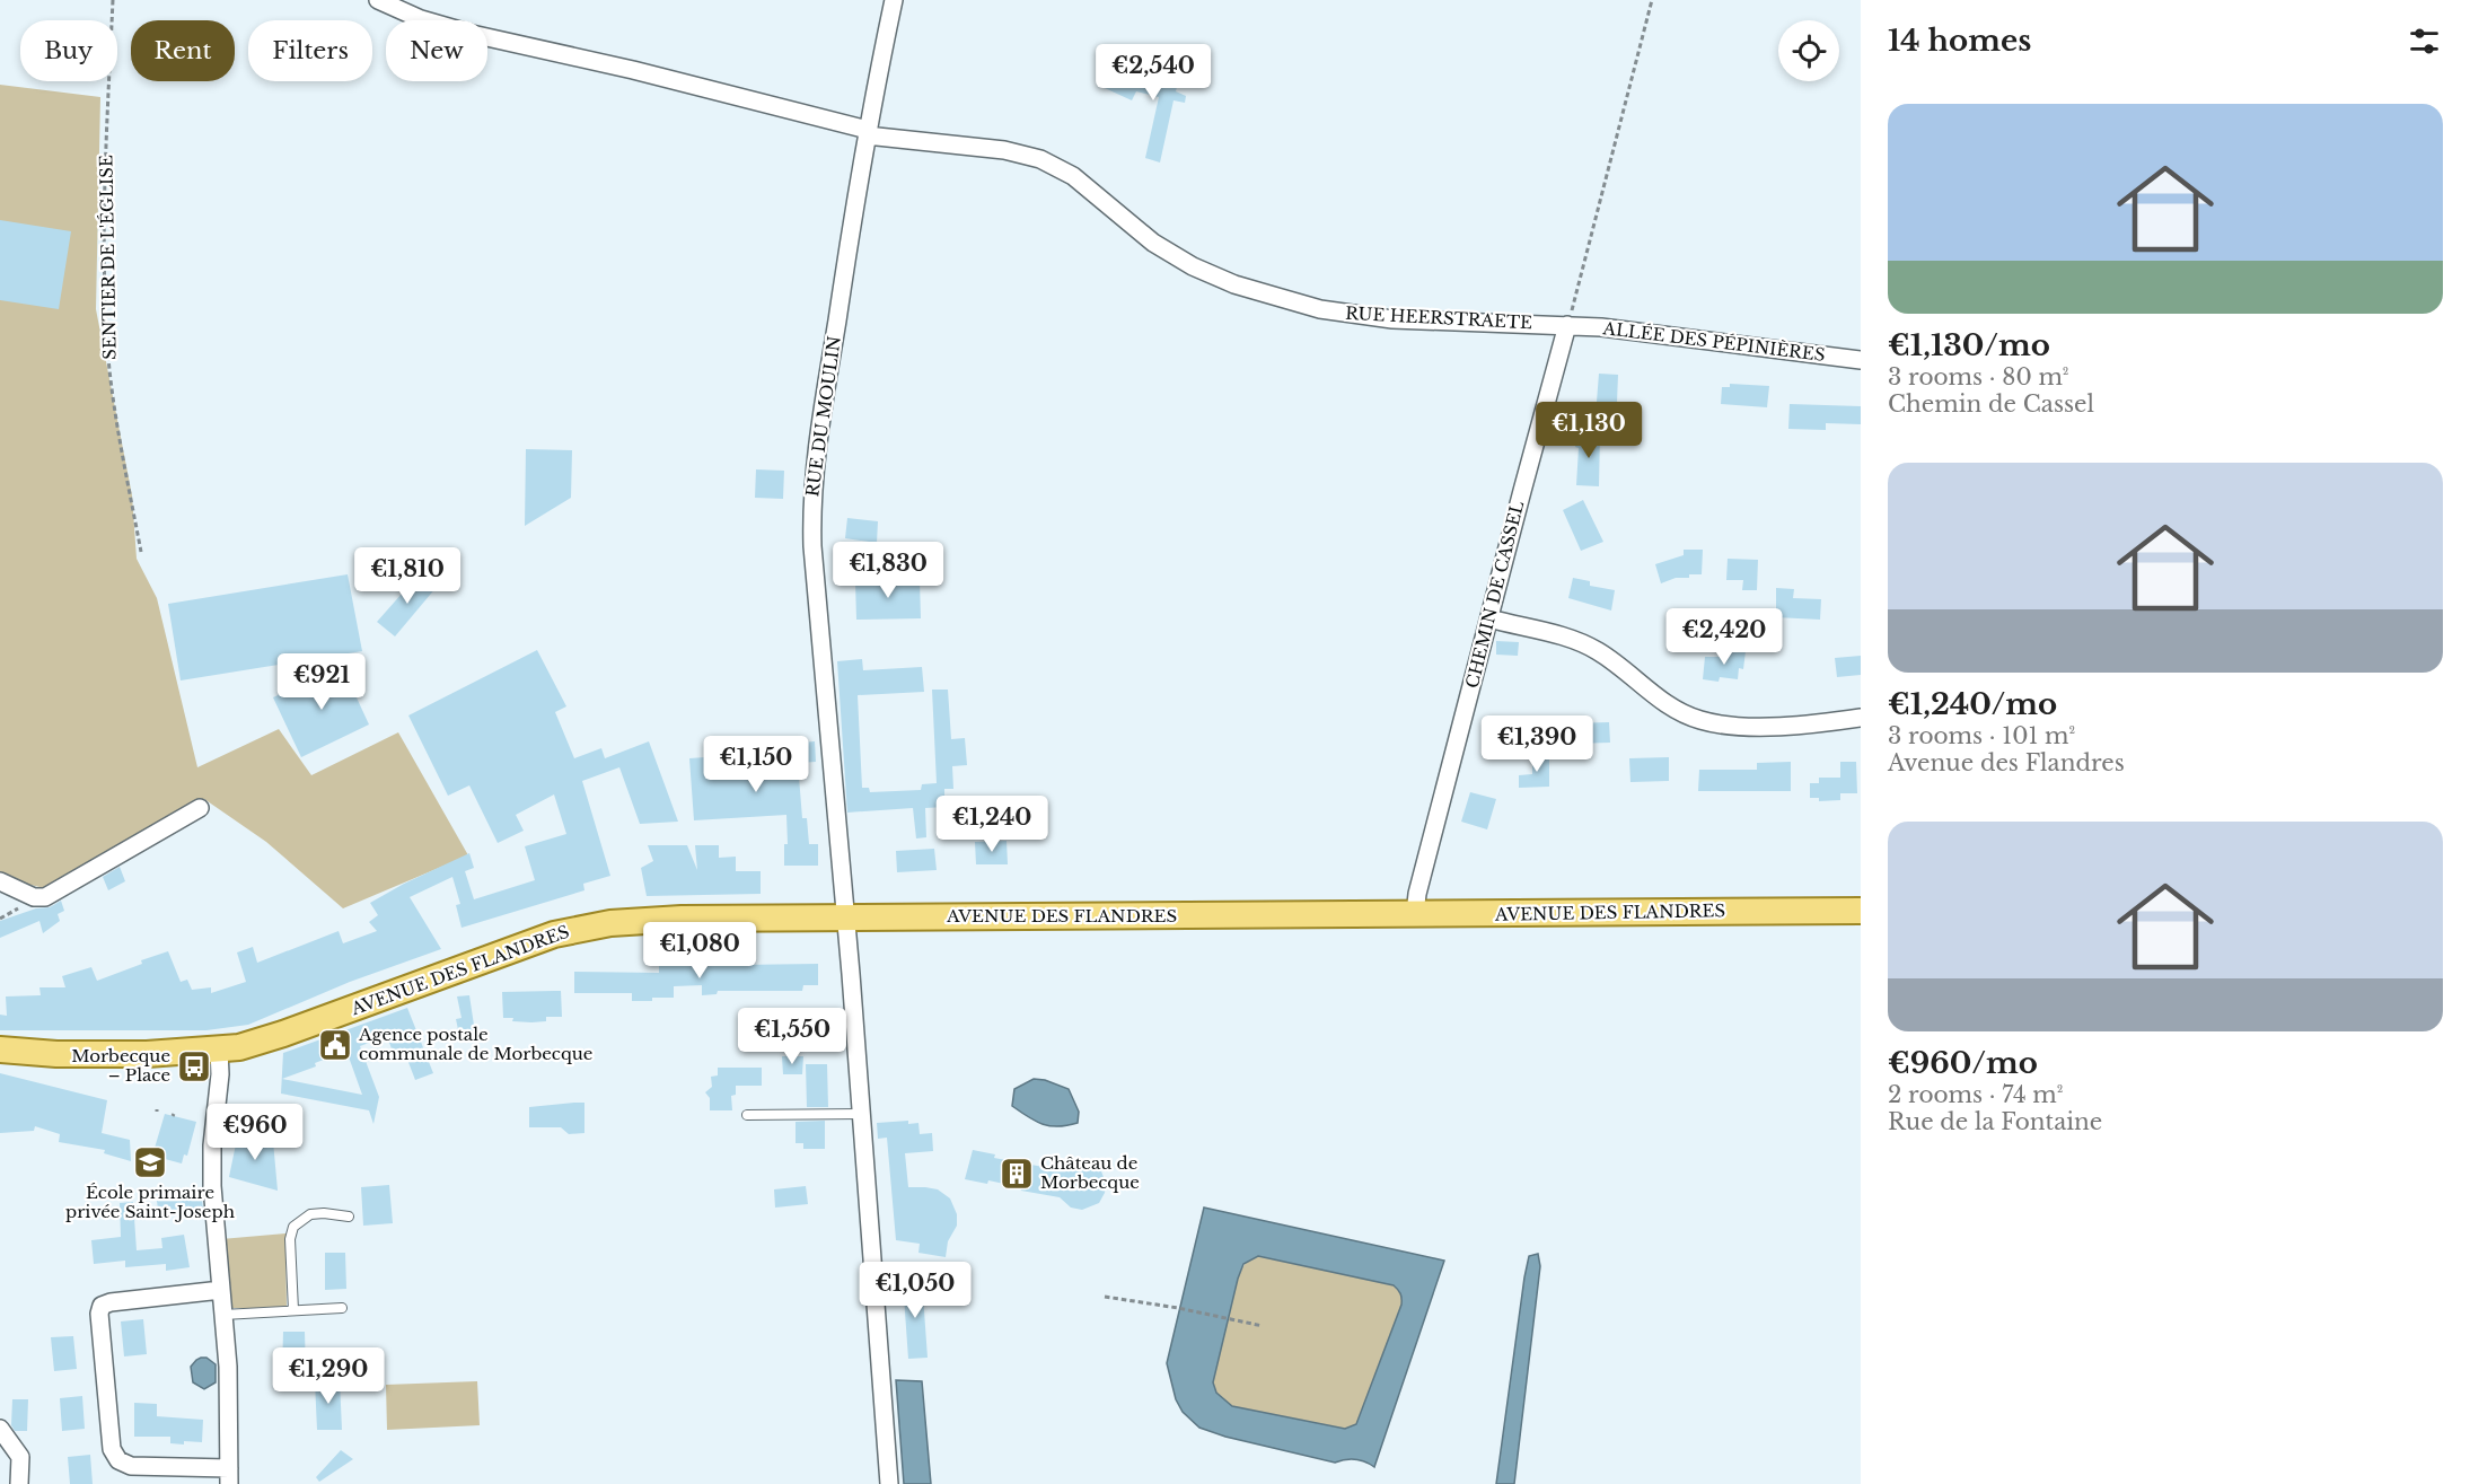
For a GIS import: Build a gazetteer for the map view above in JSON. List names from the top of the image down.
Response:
{
  "streets": {
    "main road": ["AVENUE DES FLANDRES"],
    "street": [
      "RUE HEERSTRAETE",
      "ALLÉE DES PÉPINIÈRES",
      "RUE DU MOULIN",
      "CHEMIN DE CASSEL"
    ],
    "path": ["SENTIER DE L'ÉGLISE"]
  },
  "crossings": [
    ["RUE HEERSTRAETE", "ALLÉE DES PÉPINIÈRES"],
    ["RUE HEERSTRAETE", "RUE DU MOULIN"],
    ["RUE HEERSTRAETE", "CHEMIN DE CASSEL"],
    ["ALLÉE DES PÉPINIÈRES", "CHEMIN DE CASSEL"],
    ["RUE DU MOULIN", "AVENUE DES FLANDRES"],
    ["CHEMIN DE CASSEL", "AVENUE DES FLANDRES"]
  ],
  "places": {
    "public building": ["Agence postale communale de Morbecque"],
    "bus stop": ["Morbecque – Place"],
    "school or university": ["École primaire privée Saint-Joseph"],
    "building": ["Château de Morbecque"]
  },
  "page": {
    "heading": "14 homes",
    "chip": [
      "Buy",
      "Rent",
      "Filters",
      "New"
    ],
    "price": [
      "€2,540",
      "€1,130",
      "€1,830",
      "€1,810",
      "€2,420",
      "€921",
      "€1,390",
      "€1,150",
      "€1,240",
      "€1,080",
      "€1,550",
      "€960",
      "€1,050",
      "€1,290"
    ],
    "list": [
      {
        "name": "€1,130/mo",
        "note": "3 rooms · 80 m² · Chemin de Cassel"
      },
      {
        "name": "€1,240/mo",
        "note": "3 rooms · 101 m² · Avenue des Flandres"
      },
      {
        "name": "€960/mo",
        "note": "2 rooms · 74 m² · Rue de la Fontaine"
      }
    ]
  }
}
